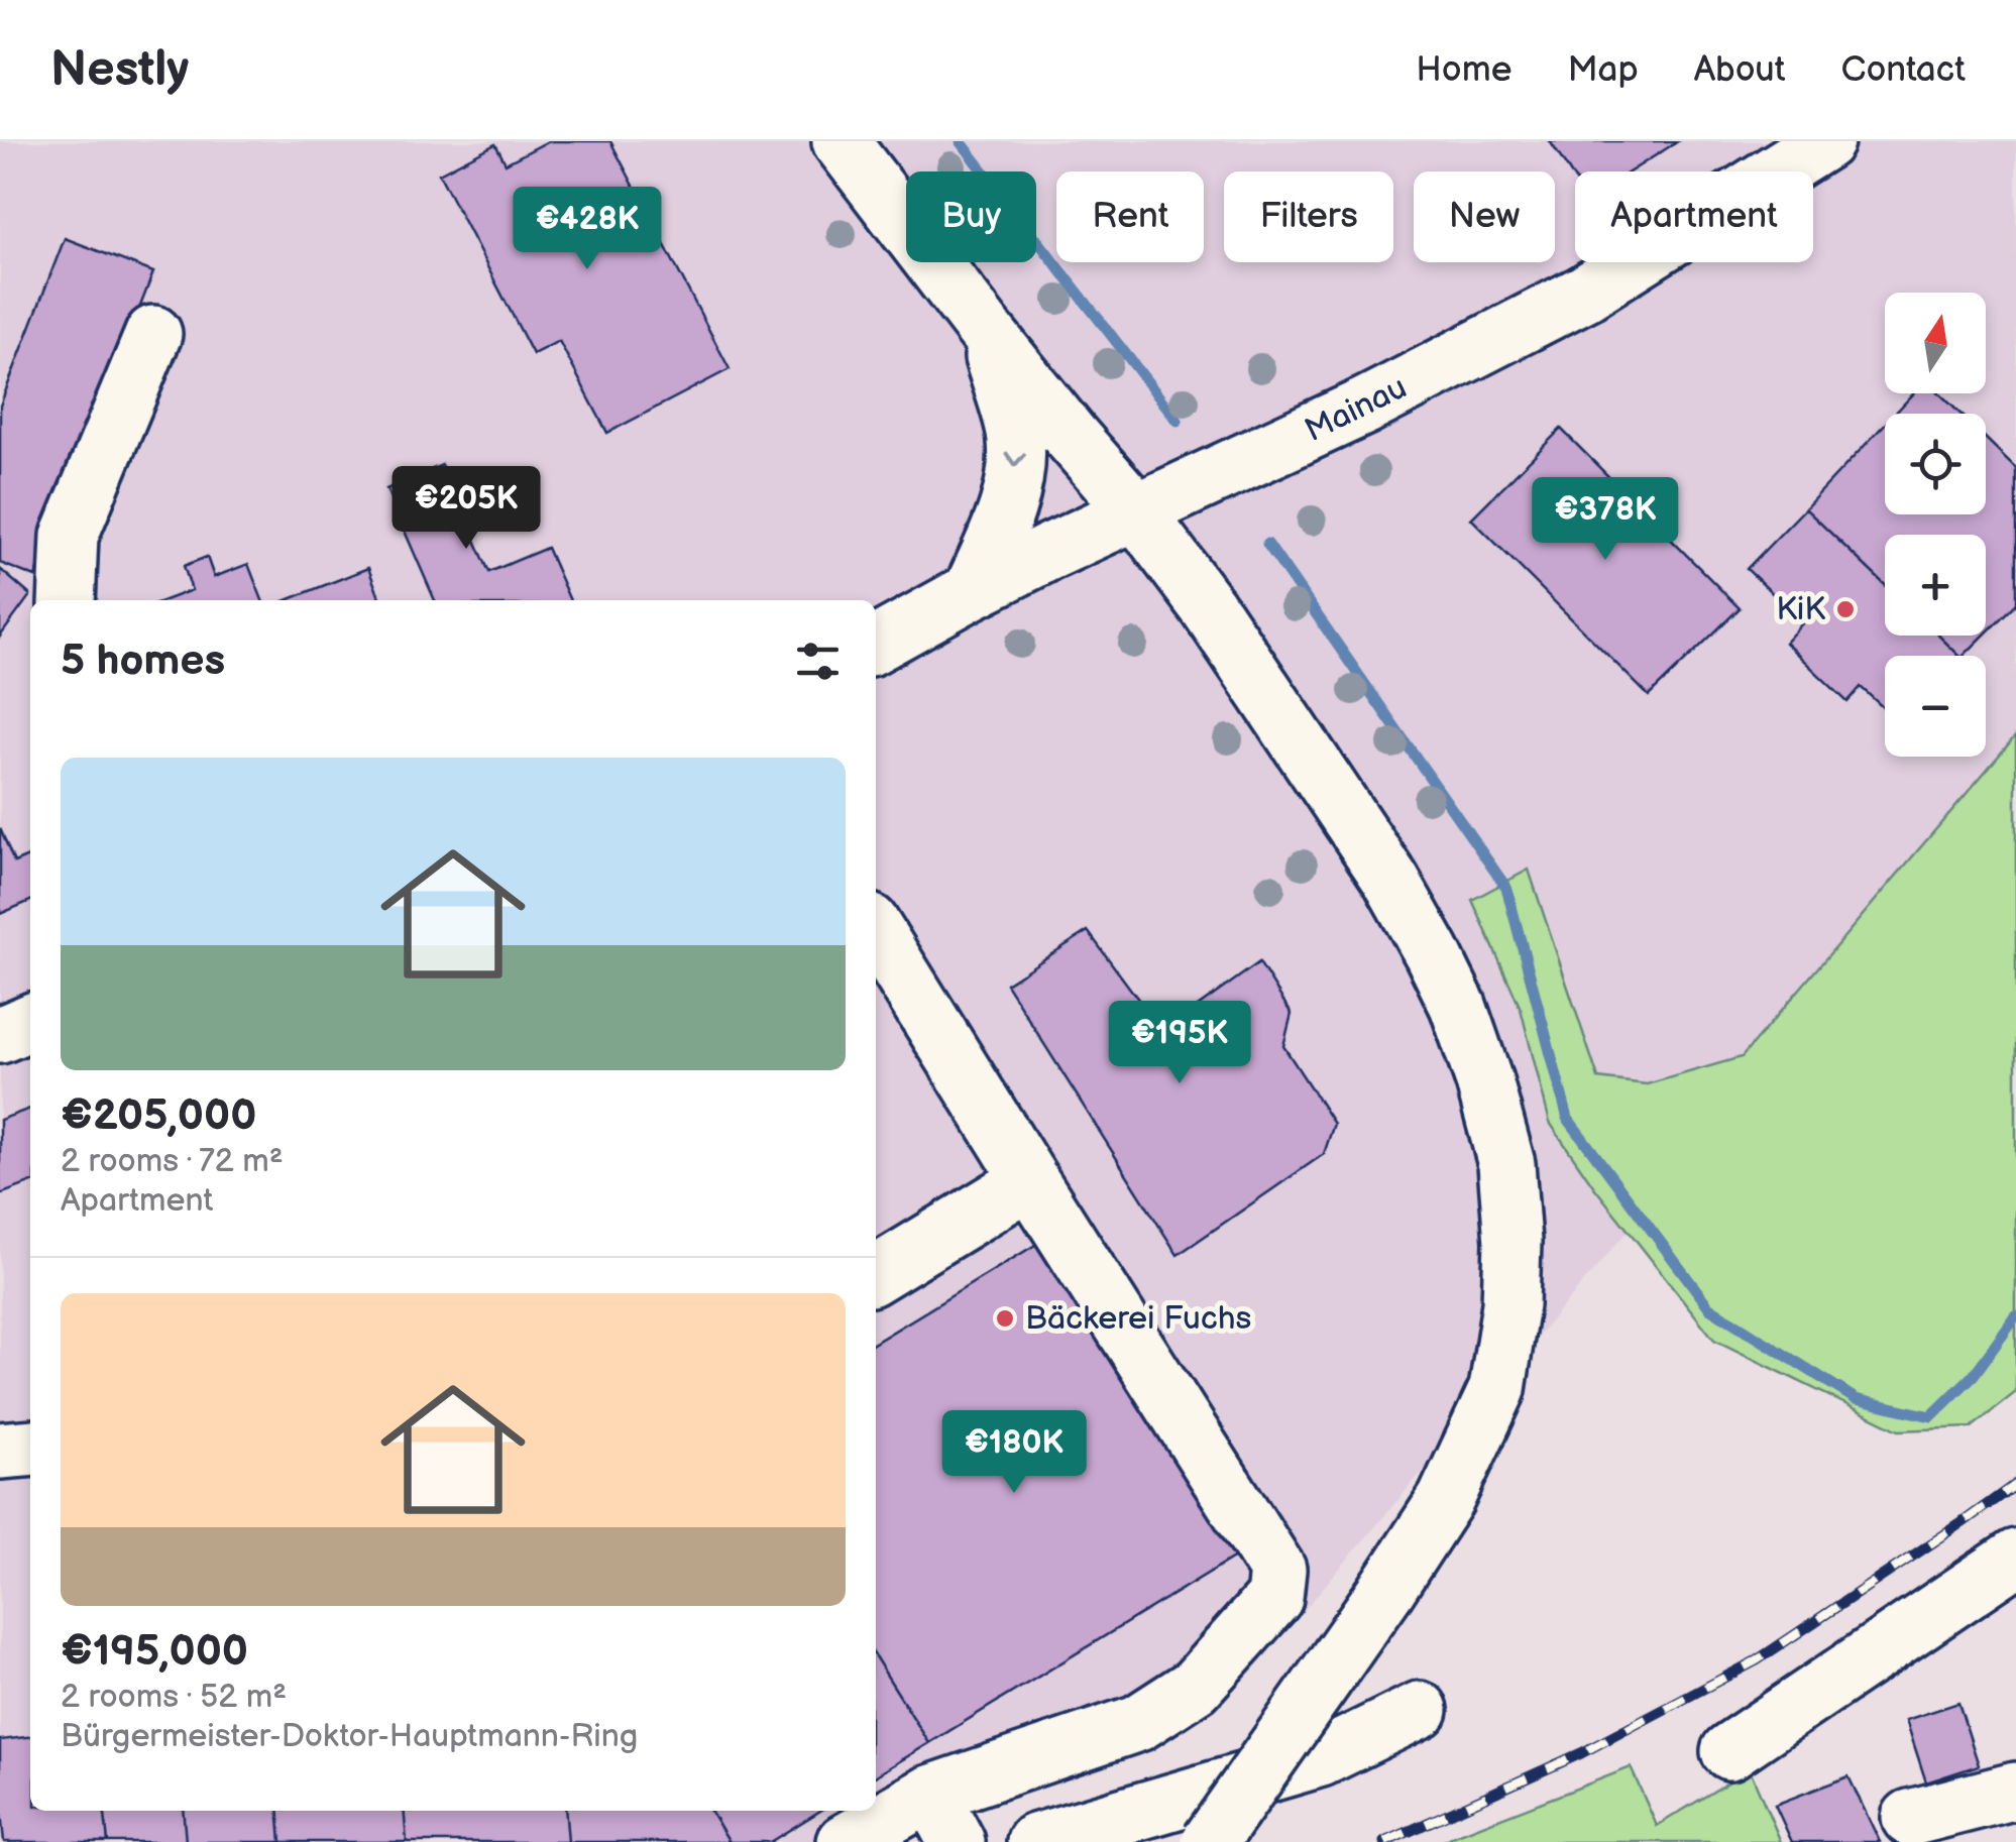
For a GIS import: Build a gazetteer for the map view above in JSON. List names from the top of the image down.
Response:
{
  "streets": {
    "street": ["Mainau"]
  },
  "places": ["KiK", "Bäckerei Fuchs"],
  "north": "top",
  "page": {
    "header": "Nestly",
    "nav": [
      "Home",
      "Map",
      "About",
      "Contact"
    ],
    "chip": [
      "Buy",
      "Rent",
      "Filters",
      "New",
      "Apartment"
    ],
    "price": [
      "€428K",
      "€205K",
      "€378K",
      "€195K",
      "€180K"
    ],
    "map_buttons": ["+", "−"],
    "heading": "5 homes",
    "list": [
      {
        "name": "€205,000",
        "note": "2 rooms · 72 m² · Apartment"
      },
      {
        "name": "€195,000",
        "note": "2 rooms · 52 m² · Bürgermeister-Doktor-Hauptmann-Ring"
      }
    ]
  }
}
